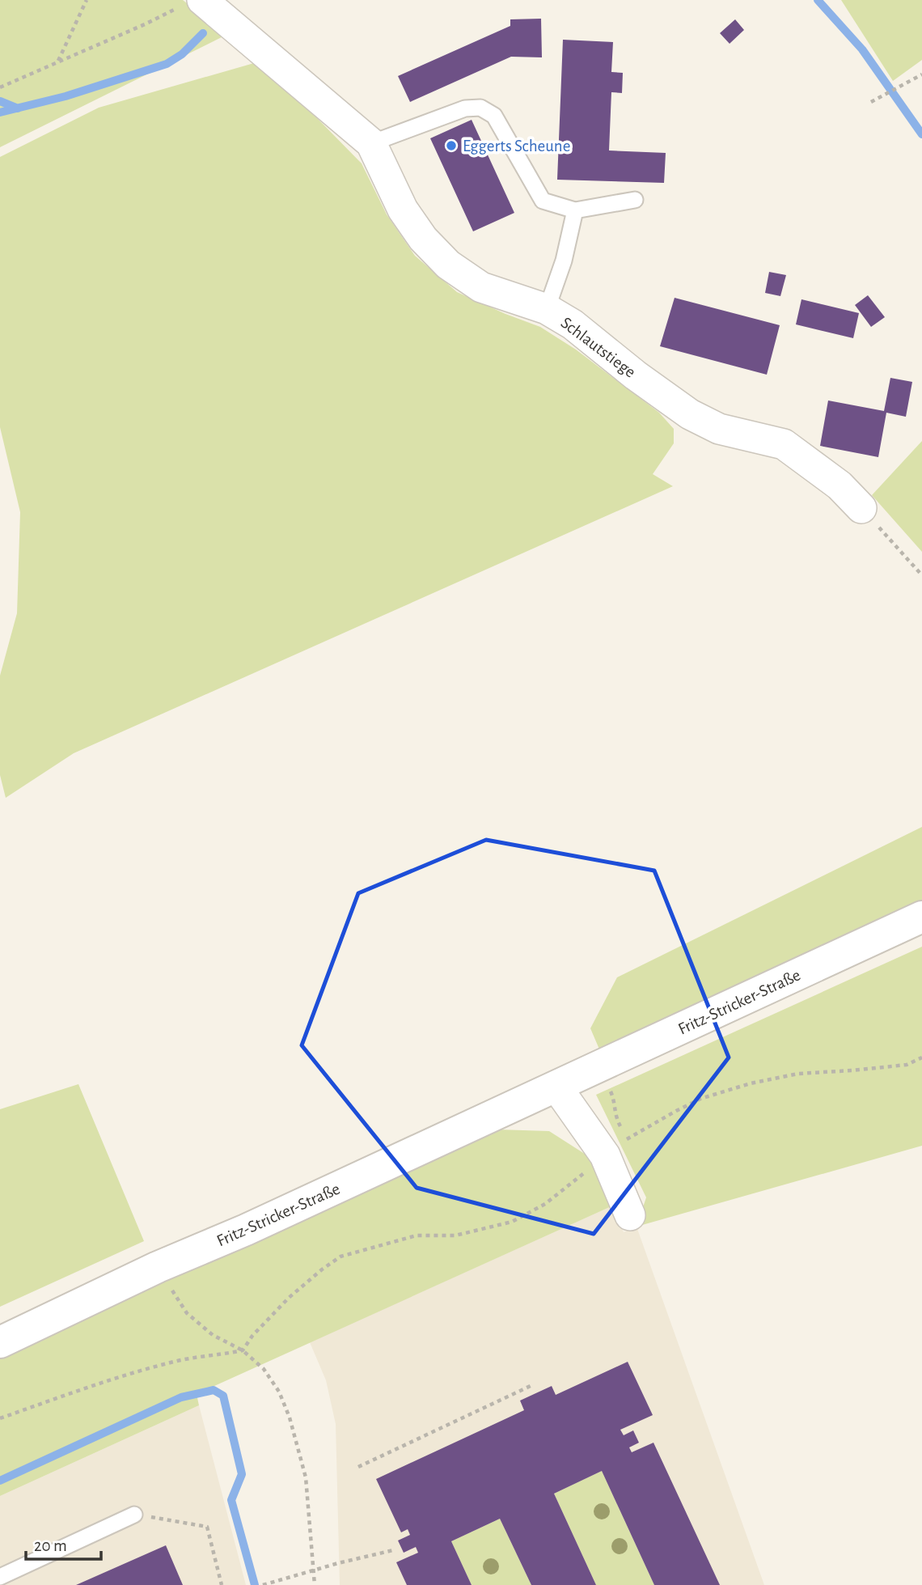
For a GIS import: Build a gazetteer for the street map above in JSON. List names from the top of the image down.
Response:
{
  "streets": {
    "main road": ["Fritz-Stricker-Straße"],
    "street": ["Schlautstiege"]
  },
  "places": ["Eggerts Scheune"],
  "scale_bar": "20 m"
}
